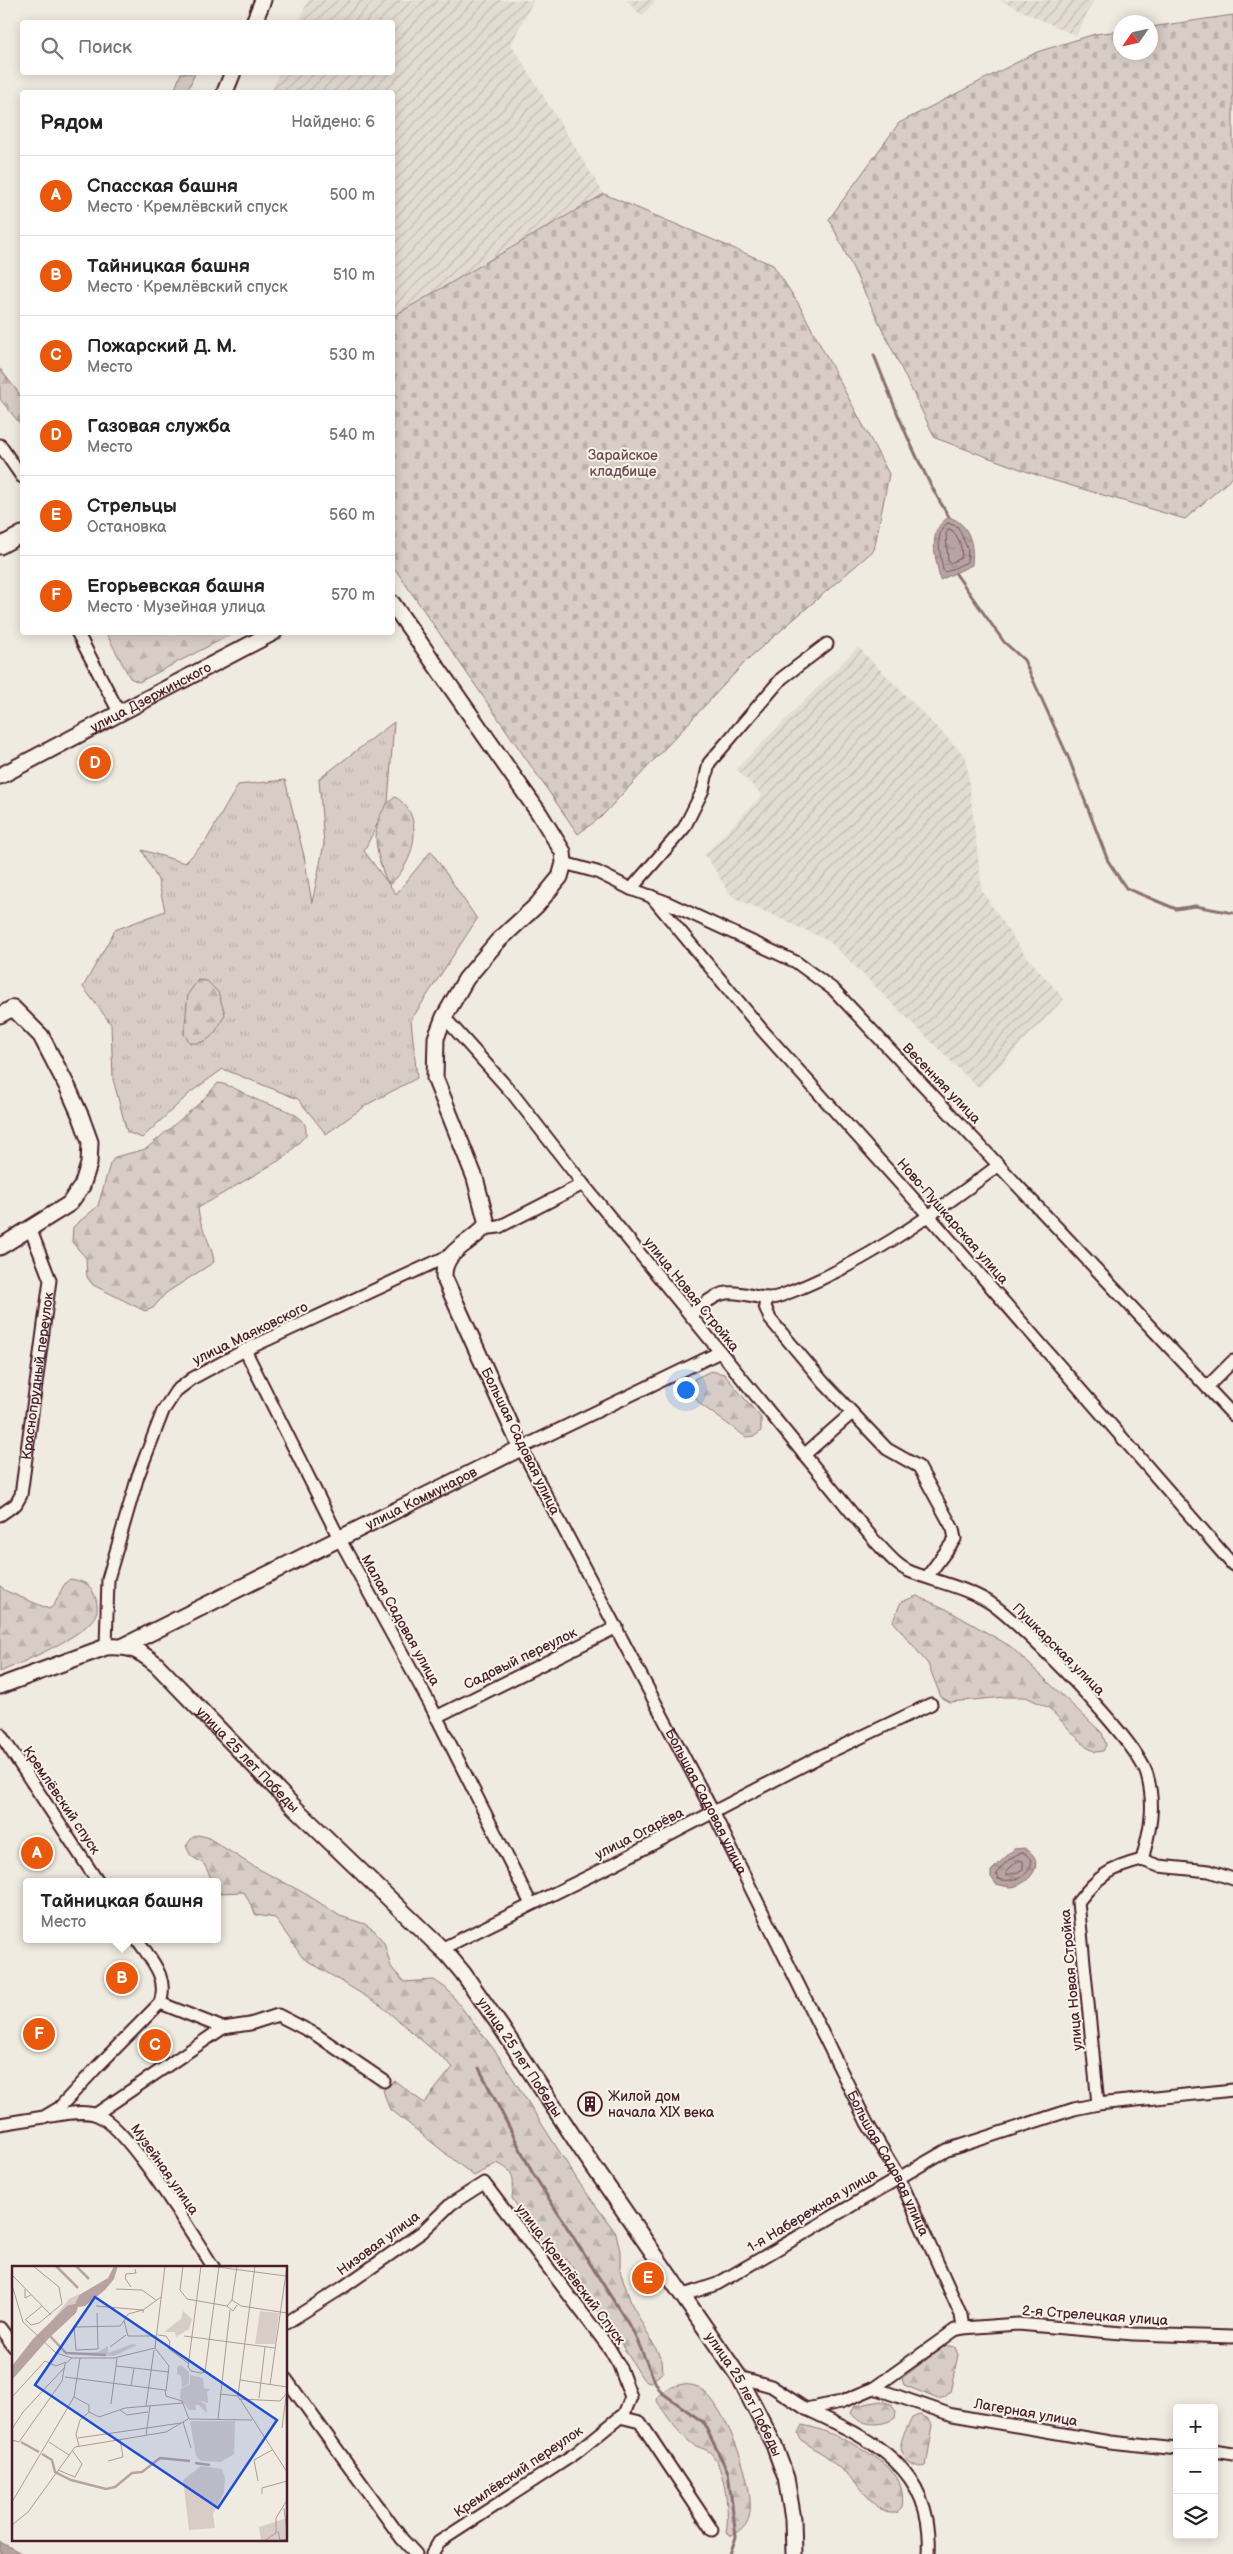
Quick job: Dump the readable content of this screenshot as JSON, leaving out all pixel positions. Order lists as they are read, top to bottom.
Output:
{
  "streets": {
    "street": [
      "улица Дзержинского",
      "Весенняя улица",
      "Ново-Пушкарская улица",
      "улица Новая Стройка",
      "улица Маяковского",
      "Краснопрудный переулок",
      "Большая Садовая улица",
      "улица Коммунаров",
      "Малая Садовая улица",
      "Пушкарская улица",
      "Садовый переулок",
      "улица 25 лет Победы",
      "Кремлёвский спуск",
      "улица Огарёва",
      "Музейная улица",
      "1-я Набережная улица",
      "Низовая улица",
      "улица Кремлёвский Спуск",
      "2-я Стрелецкая улица",
      "Лагерная улица",
      "Кремлёвский переулок"
    ]
  },
  "crossings": [
    ["Весенняя улица", "Ново-Пушкарская улица"],
    ["улица Новая Стройка", "улица Коммунаров"],
    ["улица Новая Стройка", "Пушкарская улица"],
    ["улица Новая Стройка", "1-я Набережная улица"],
    ["улица Маяковского", "Большая Садовая улица"],
    ["улица Маяковского", "Малая Садовая улица"],
    ["Большая Садовая улица", "улица Коммунаров"],
    ["Большая Садовая улица", "Садовый переулок"],
    ["Большая Садовая улица", "улица Огарёва"],
    ["Большая Садовая улица", "1-я Набережная улица"],
    ["Большая Садовая улица", "2-я Стрелецкая улица"],
    ["улица Коммунаров", "Малая Садовая улица"],
    ["улица Коммунаров", "улица 25 лет Победы"],
    ["Малая Садовая улица", "Садовый переулок"],
    ["Малая Садовая улица", "улица Огарёва"],
    ["улица 25 лет Победы", "улица Огарёва"],
    ["улица 25 лет Победы", "1-я Набережная улица"],
    ["Низовая улица", "улица Кремлёвский Спуск"],
    ["улица Кремлёвский Спуск", "Кремлёвский переулок"]
  ],
  "parks": ["Зарайское кладбище"],
  "places": {
    "building": ["Жилой дом начала XIX века"]
  },
  "north": "bottom left",
  "page": {
    "search": "Поиск",
    "heading": ["Рядом", "Найдено: 6"],
    "list": [
      {
        "mark": "A",
        "name": "Спасская башня",
        "note": "Место · Кремлёвский спуск",
        "value": "500 m"
      },
      {
        "mark": "B",
        "name": "Тайницкая башня",
        "note": "Место · Кремлёвский спуск",
        "value": "510 m"
      },
      {
        "mark": "C",
        "name": "Пожарский Д. М.",
        "note": "Место",
        "value": "530 m"
      },
      {
        "mark": "D",
        "name": "Газовая служба",
        "note": "Место",
        "value": "540 m"
      },
      {
        "mark": "E",
        "name": "Стрельцы",
        "note": "Остановка",
        "value": "560 m"
      },
      {
        "mark": "F",
        "name": "Егорьевская башня",
        "note": "Место · Музейная улица",
        "value": "570 m"
      }
    ],
    "pins": [
      "D",
      "A",
      "B",
      "F",
      "C",
      "E"
    ],
    "popup": ["Тайницкая башня", "Место"],
    "map_buttons": ["+", "−"]
  }
}
